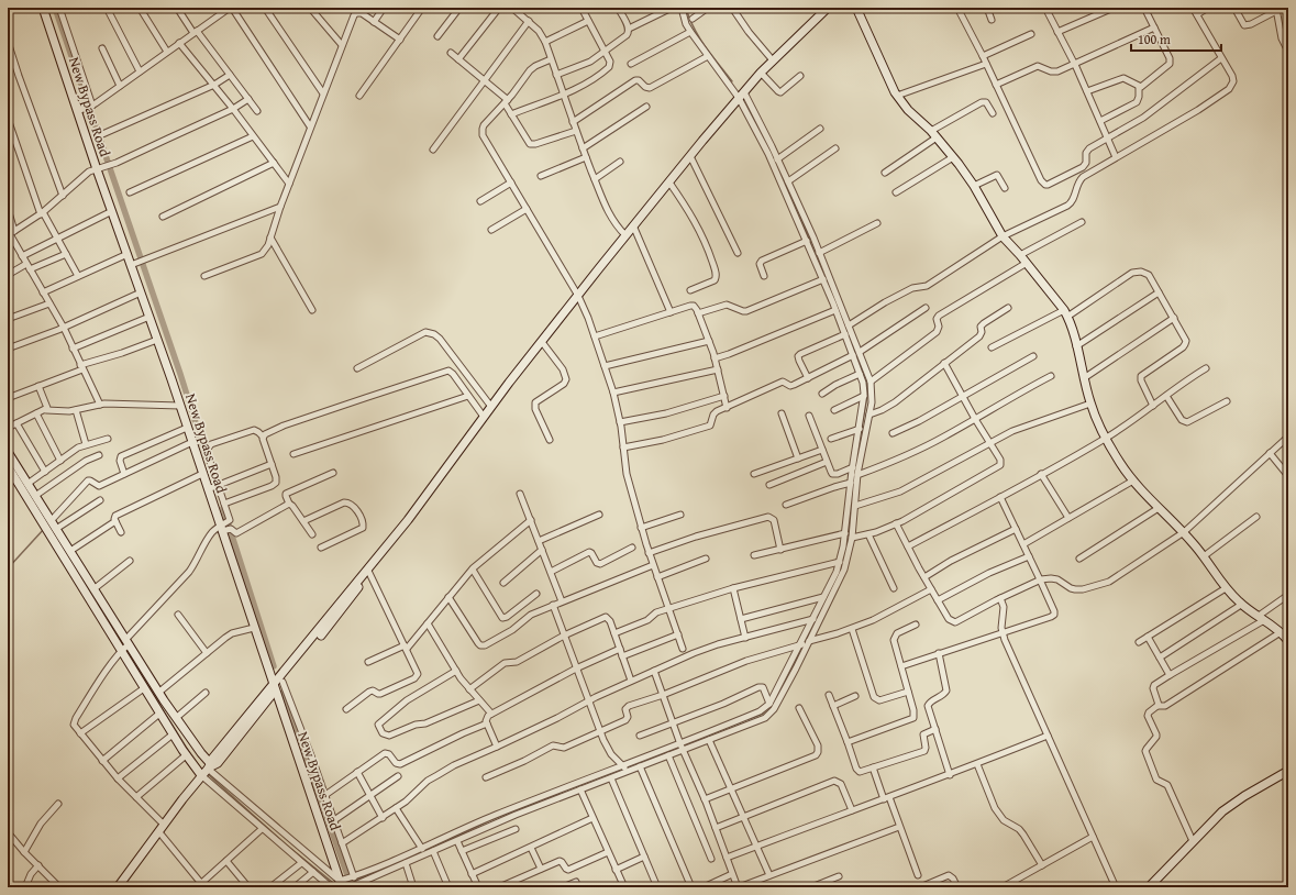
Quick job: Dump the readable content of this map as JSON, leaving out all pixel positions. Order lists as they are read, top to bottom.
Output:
{
  "streets": {
    "street": ["New Bypass Road"]
  },
  "scale_bar": "100 m"
}
